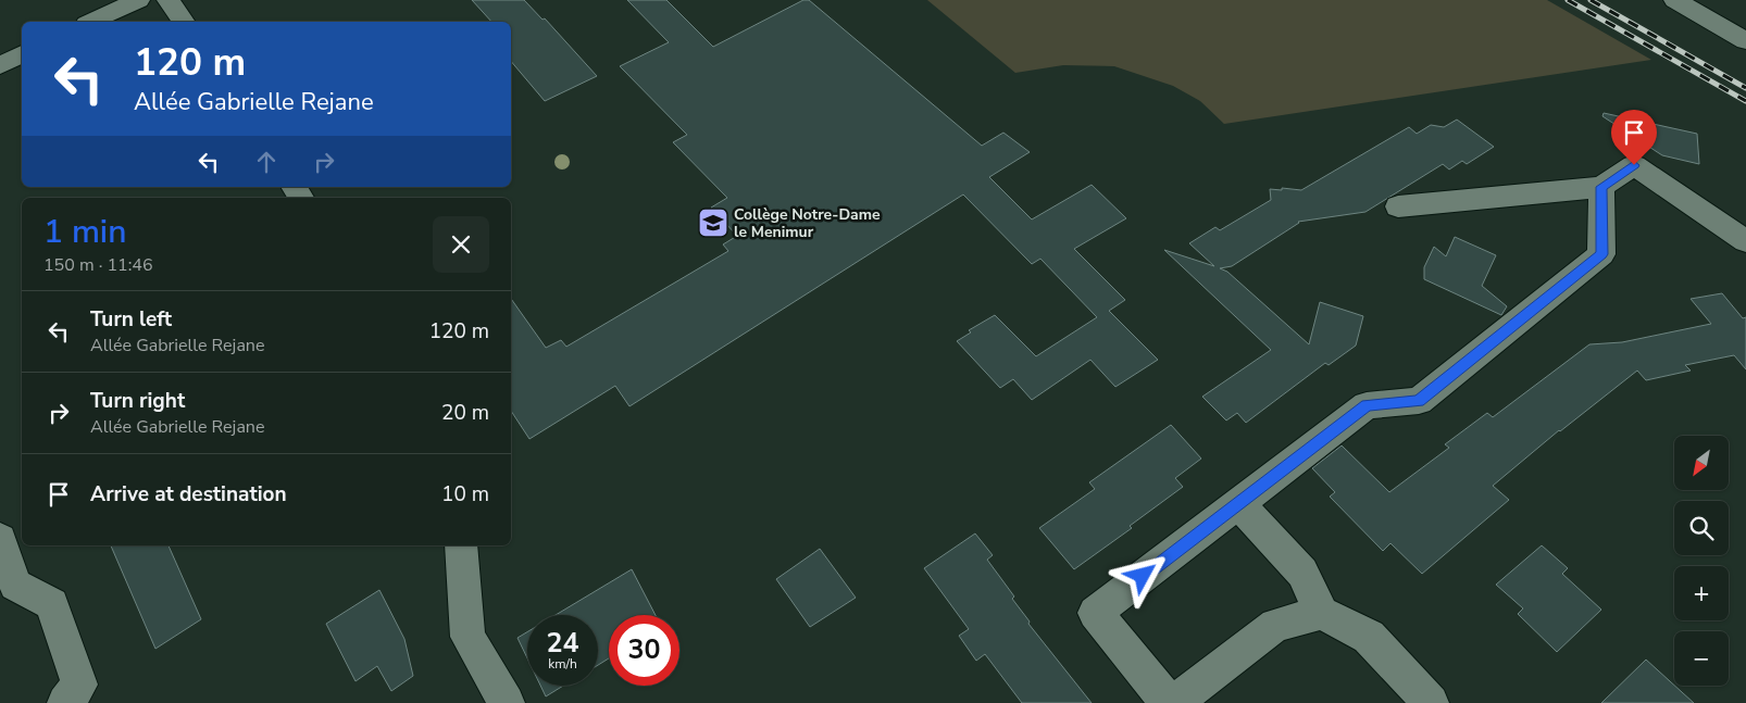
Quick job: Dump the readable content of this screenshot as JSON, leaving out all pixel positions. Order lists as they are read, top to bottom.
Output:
{
  "places": {
    "school or university": ["Collège Notre-Dame le Menimur"]
  },
  "north": "bottom left",
  "page": {
    "turn": ["120 m", "Allée Gabrielle Rejane"],
    "heading": ["1 min", "150 m · 11:46"],
    "list": [
      {
        "name": "Turn left",
        "note": "Allée Gabrielle Rejane",
        "value": "120 m"
      },
      {
        "name": "Turn right",
        "note": "Allée Gabrielle Rejane",
        "value": "20 m"
      },
      {
        "name": "Arrive at destination",
        "value": "10 m"
      }
    ],
    "map_buttons": ["+", "−"],
    "speed": "24 km/h",
    "limit": "30"
  }
}
